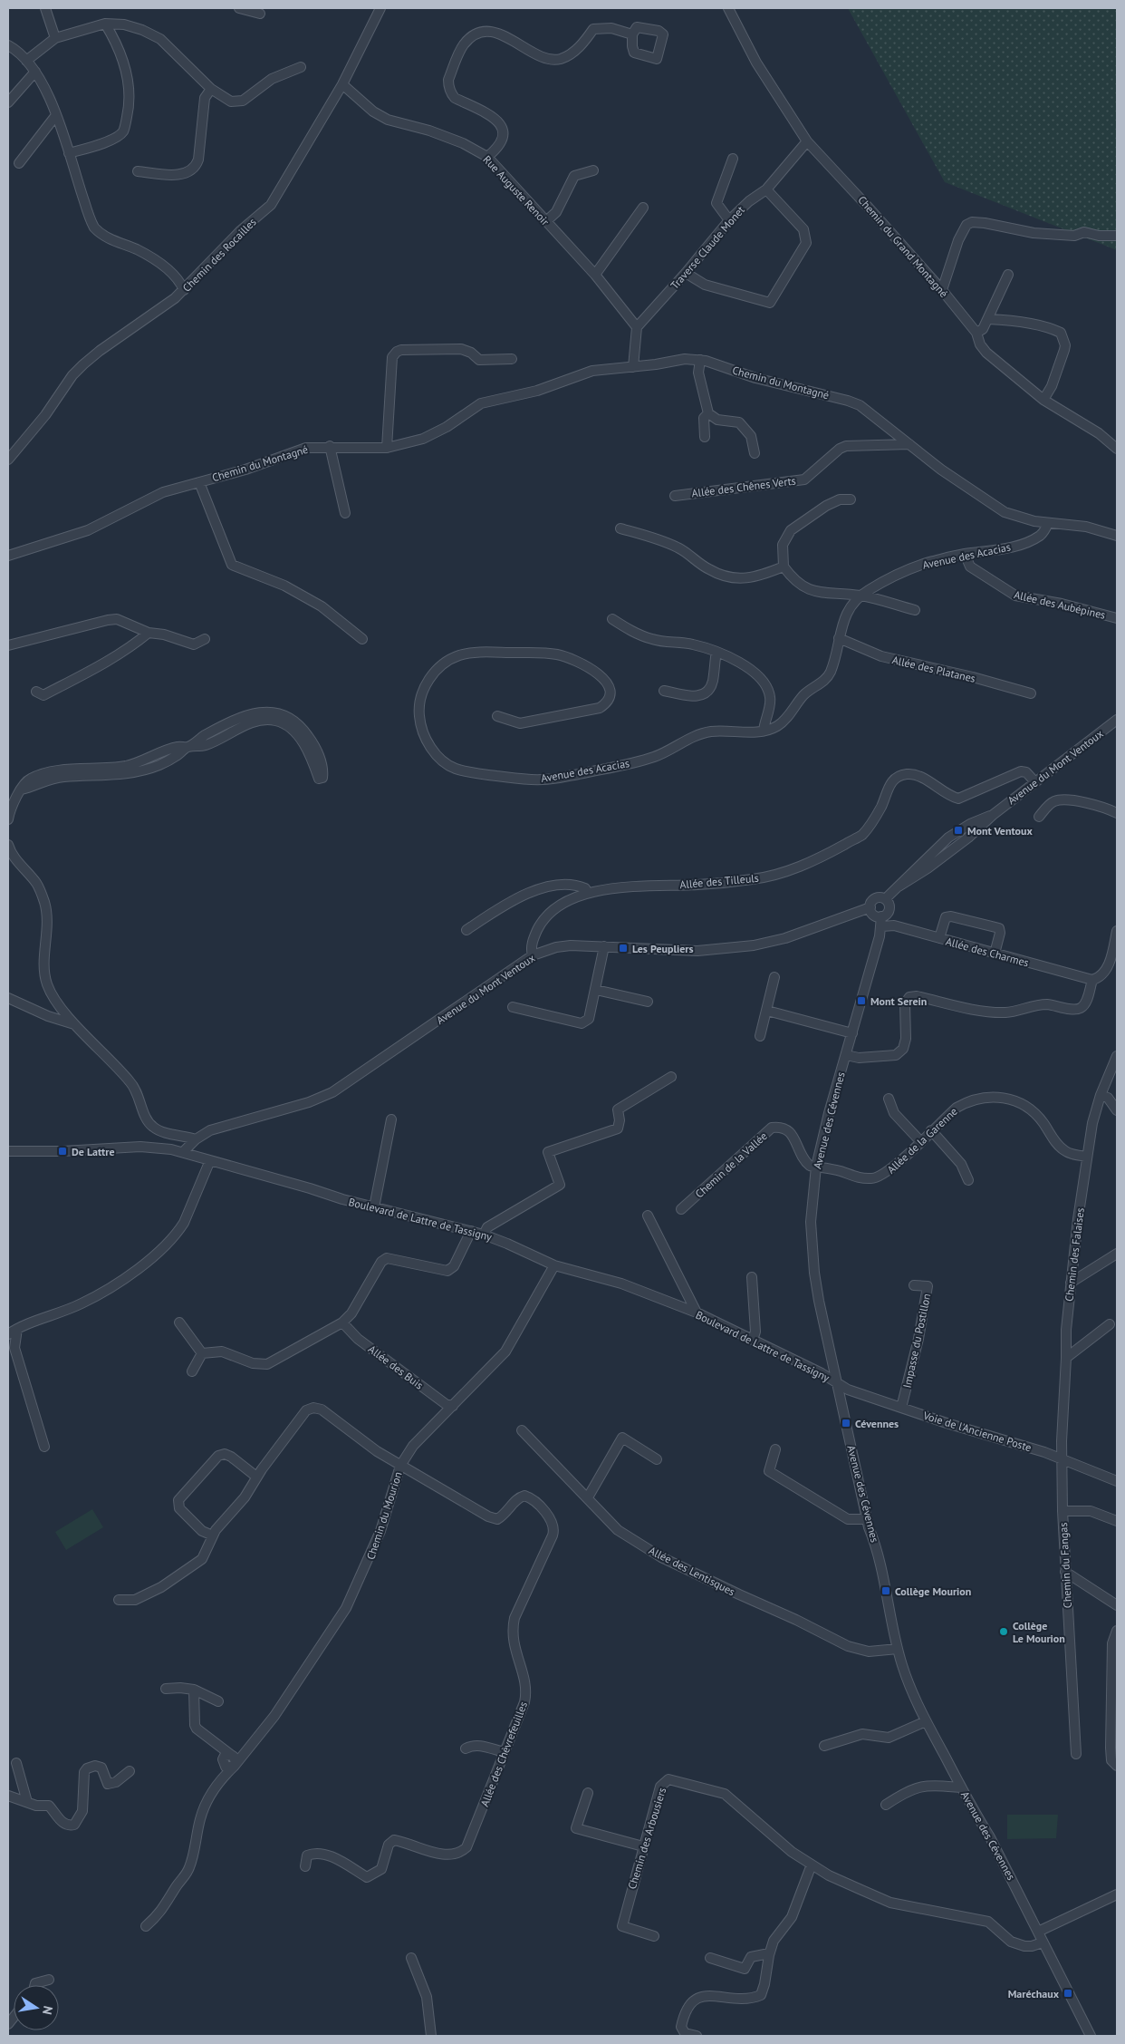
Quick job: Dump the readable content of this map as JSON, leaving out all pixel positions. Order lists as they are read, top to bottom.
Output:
{
  "streets": {
    "street": [
      "Rue Auguste Renoir",
      "Chemin du Grand Montagné",
      "Traverse Claude Monet",
      "Chemin des Rocailles",
      "Chemin du Montagné",
      "Allée des Chênes Verts",
      "Avenue des Acacias",
      "Allée des Aubépines",
      "Allée des Platanes",
      "Avenue du Mont Ventoux",
      "Allée des Tilleuls",
      "Allée des Charmes",
      "Avenue des Cévennes",
      "Allée de la Garenne",
      "Chemin de la Vallée",
      "Boulevard de Lattre de Tassigny",
      "Chemin des Falaises",
      "Impasse du Postillon",
      "Allée des Buis",
      "Voie de l'Ancienne Poste",
      "Chemin du Mourion",
      "Chemin du Fangas",
      "Allée des Lentisques",
      "Allée des Chèvrefeuilles",
      "Chemin des Arbousiers"
    ]
  },
  "crossings": [
    ["Rue Auguste Renoir", "Traverse Claude Monet"],
    ["Rue Auguste Renoir", "Chemin des Rocailles"],
    ["Chemin du Grand Montagné", "Traverse Claude Monet"],
    ["Chemin du Montagné", "Allée des Chênes Verts"],
    ["Chemin du Montagné", "Avenue des Acacias"],
    ["Avenue des Acacias", "Allée des Aubépines"],
    ["Avenue des Acacias", "Allée des Platanes"],
    ["Avenue du Mont Ventoux", "Allée des Tilleuls"],
    ["Avenue du Mont Ventoux", "Allée des Charmes"],
    ["Avenue du Mont Ventoux", "Avenue des Cévennes"],
    ["Avenue du Mont Ventoux", "Boulevard de Lattre de Tassigny"],
    ["Allée des Charmes", "Avenue des Cévennes"],
    ["Avenue des Cévennes", "Allée de la Garenne"],
    ["Avenue des Cévennes", "Chemin de la Vallée"],
    ["Avenue des Cévennes", "Boulevard de Lattre de Tassigny"],
    ["Avenue des Cévennes", "Voie de l'Ancienne Poste"],
    ["Avenue des Cévennes", "Allée des Lentisques"],
    ["Avenue des Cévennes", "Chemin des Arbousiers"],
    ["Allée de la Garenne", "Chemin de la Vallée"],
    ["Allée de la Garenne", "Chemin des Falaises"],
    ["Boulevard de Lattre de Tassigny", "Voie de l'Ancienne Poste"],
    ["Boulevard de Lattre de Tassigny", "Chemin du Mourion"],
    ["Chemin des Falaises", "Voie de l'Ancienne Poste"],
    ["Chemin des Falaises", "Chemin du Fangas"],
    ["Impasse du Postillon", "Voie de l'Ancienne Poste"],
    ["Allée des Buis", "Chemin du Mourion"],
    ["Voie de l'Ancienne Poste", "Chemin du Fangas"],
    ["Chemin du Mourion", "Allée des Chèvrefeuilles"]
  ],
  "places": {
    "transit": [
      "Mont Ventoux",
      "Les Peupliers",
      "Mont Serein",
      "De Lattre",
      "Cévennes",
      "Collège Mourion",
      "Maréchaux"
    ],
    "other": ["Collège Le Mourion"]
  },
  "north": "right"
}
